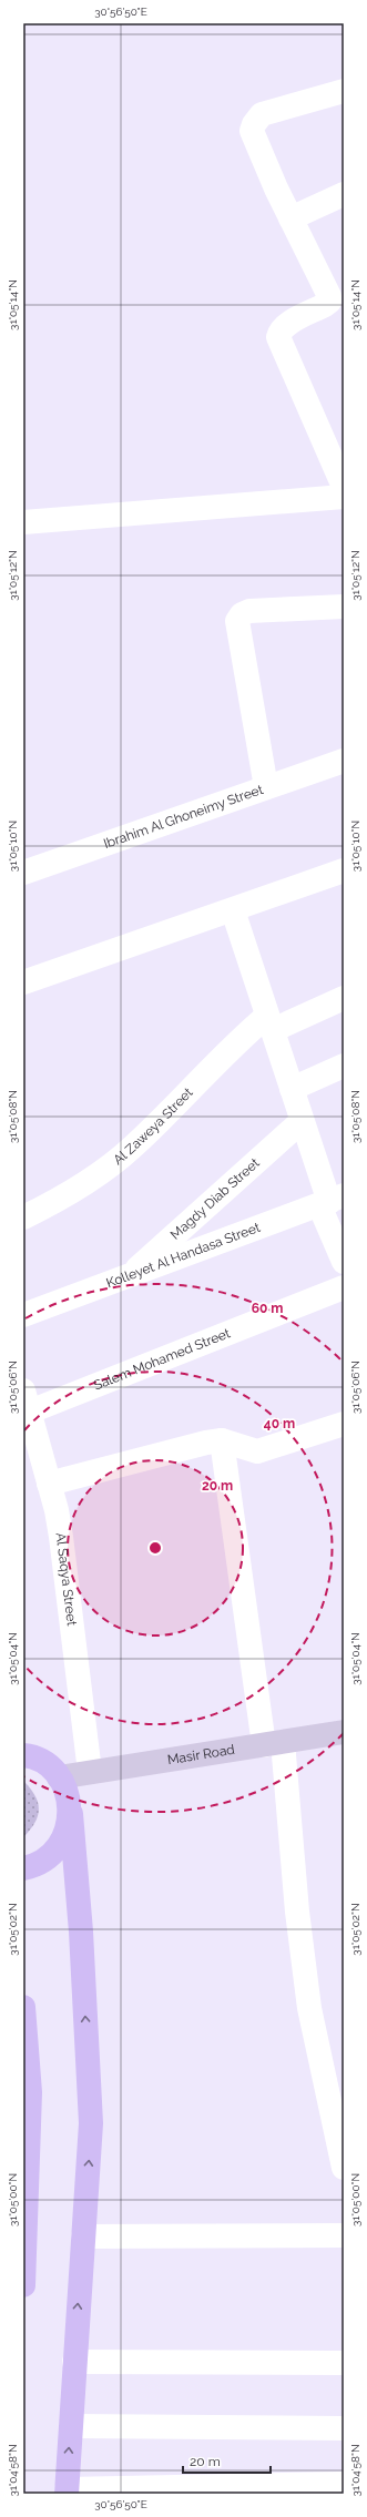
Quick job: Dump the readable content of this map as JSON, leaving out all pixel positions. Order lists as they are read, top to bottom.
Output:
{
  "streets": {
    "street": [
      "Ibrahim Al Ghoneimy Street",
      "Al Zaweya Street",
      "Magdy Diab Street",
      "Kolleyet Al Handasa Street",
      "Salem Mohamed Street",
      "Al Saqya Street",
      "Masir Road"
    ]
  },
  "crossings": [
    ["Magdy Diab Street", "Kolleyet Al Handasa Street"],
    ["Salem Mohamed Street", "Al Saqya Street"],
    ["Al Saqya Street", "Masir Road"]
  ],
  "scale_bar": "20 m",
  "coordinates": [
    "30°56'50\"E",
    "31°05'14\"N",
    "31°05'12\"N",
    "31°05'10\"N",
    "31°05'08\"N",
    "31°05'06\"N",
    "31°05'04\"N",
    "31°05'02\"N",
    "31°05'00\"N",
    "31°04'58\"N"
  ],
  "rings": ["60 m", "40 m", "20 m"]
}
